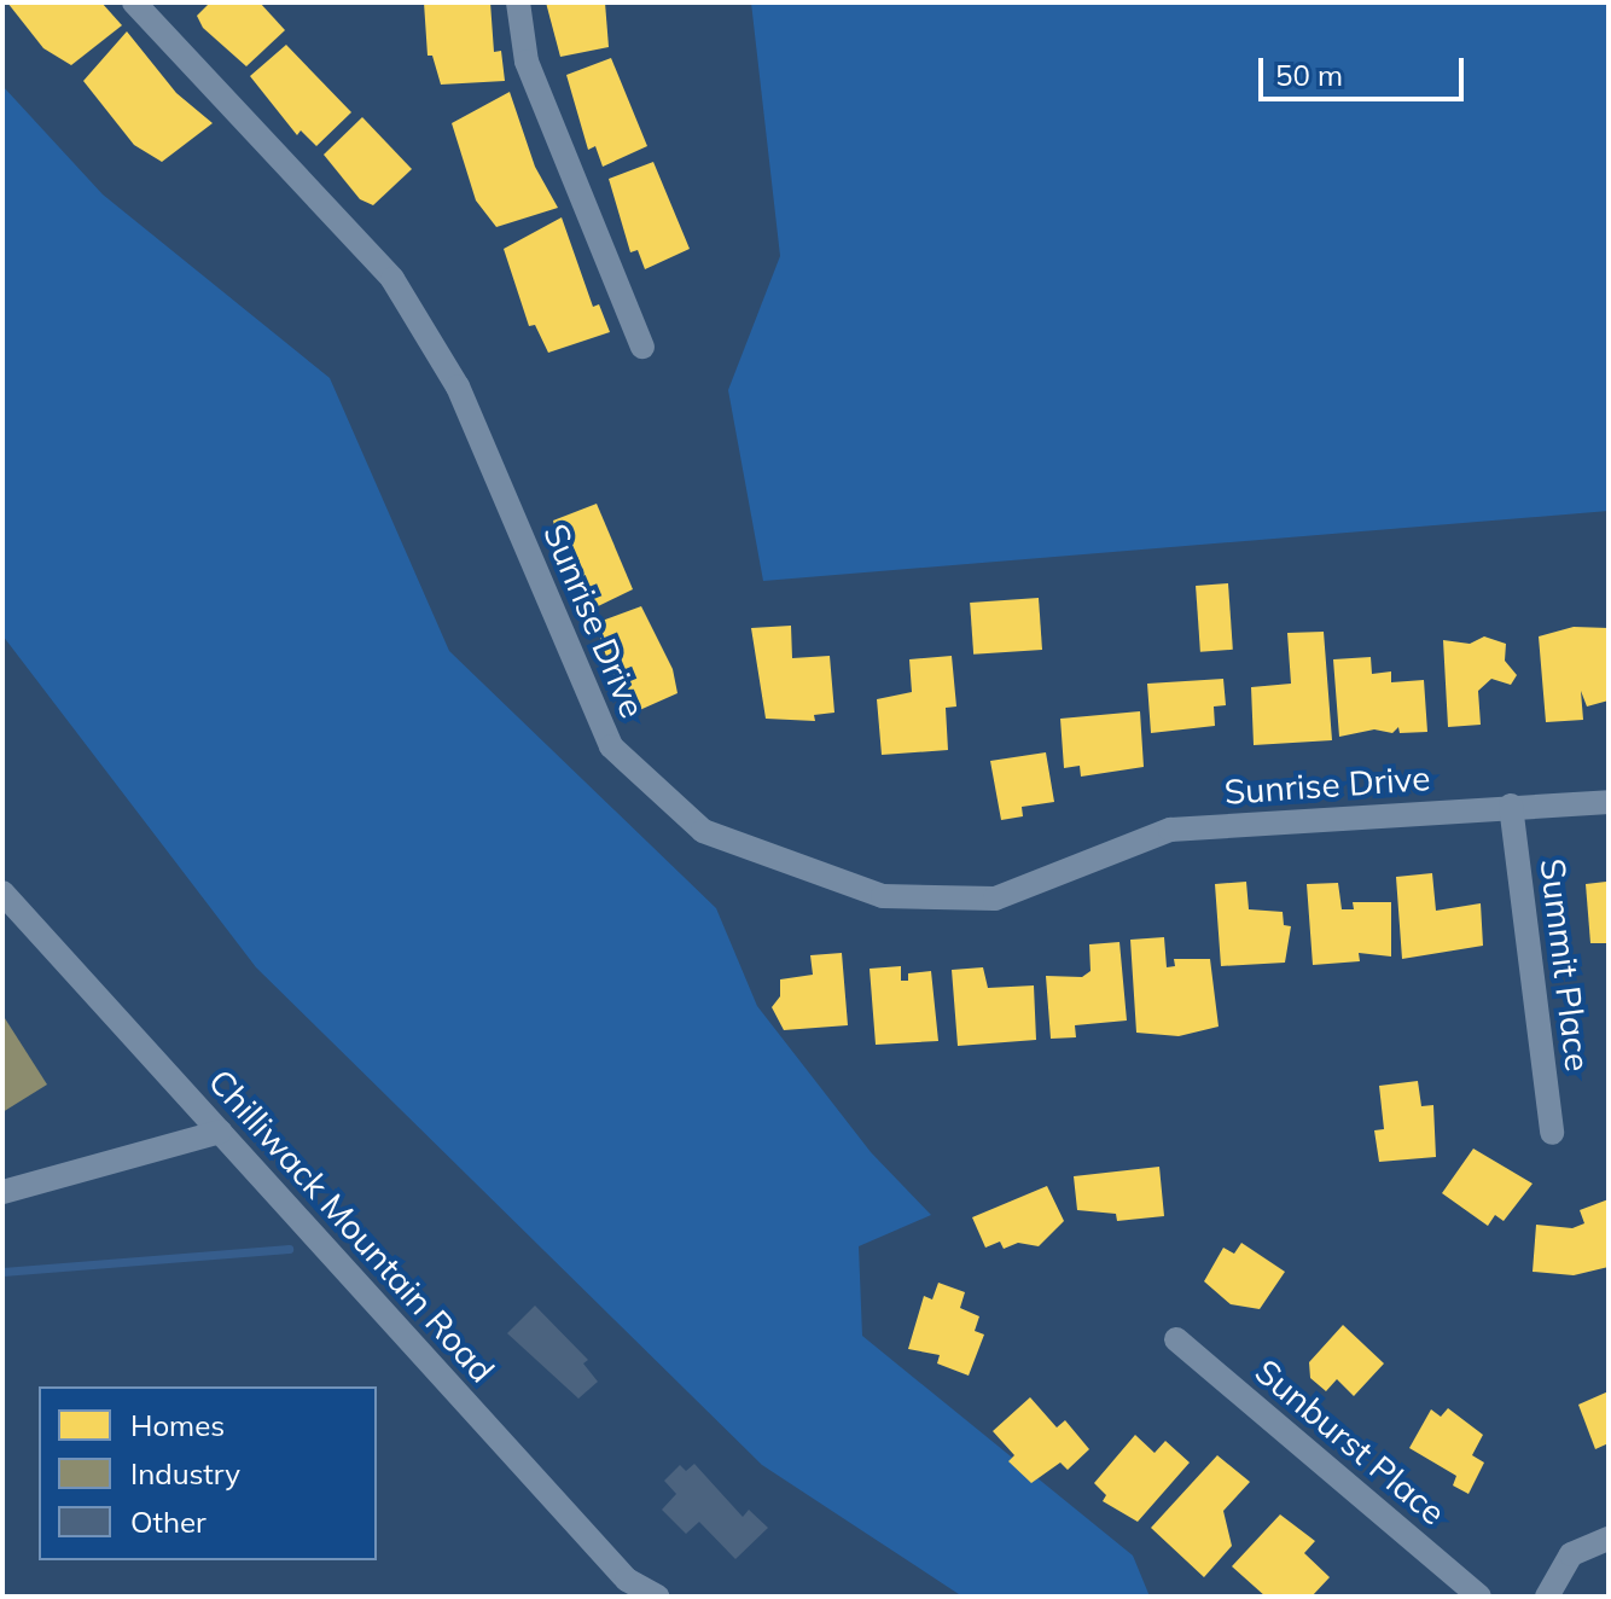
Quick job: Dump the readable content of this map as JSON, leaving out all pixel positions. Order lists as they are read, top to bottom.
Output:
{
  "streets": {
    "street": [
      "Sunrise Drive",
      "Summit Place",
      "Chilliwack Mountain Road",
      "Sunburst Place"
    ]
  },
  "crossings": [
    ["Sunrise Drive", "Summit Place"]
  ],
  "legend": ["Homes", "Industry", "Other"],
  "scale_bar": "50 m"
}
